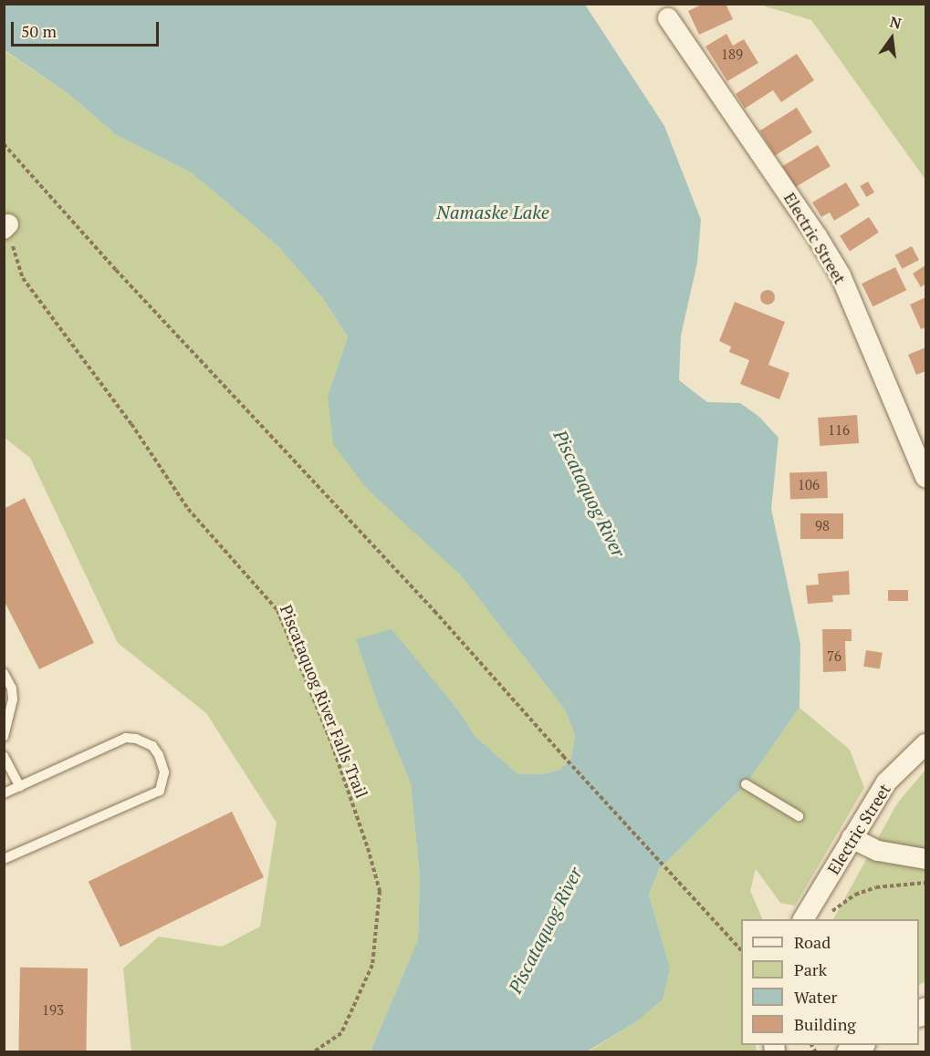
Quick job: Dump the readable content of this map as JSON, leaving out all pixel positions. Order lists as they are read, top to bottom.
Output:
{
  "streets": {
    "street": ["Electric Street"],
    "path": ["Piscataquog River Falls Trail"]
  },
  "water": ["Namaske Lake", "Piscataquog River"],
  "house_numbers": [
    "189",
    "116",
    "106",
    "98",
    "76",
    "193"
  ],
  "legend": [
    "Road",
    "Park",
    "Water",
    "Building"
  ],
  "scale_bar": "50 m",
  "north": "top"
}
